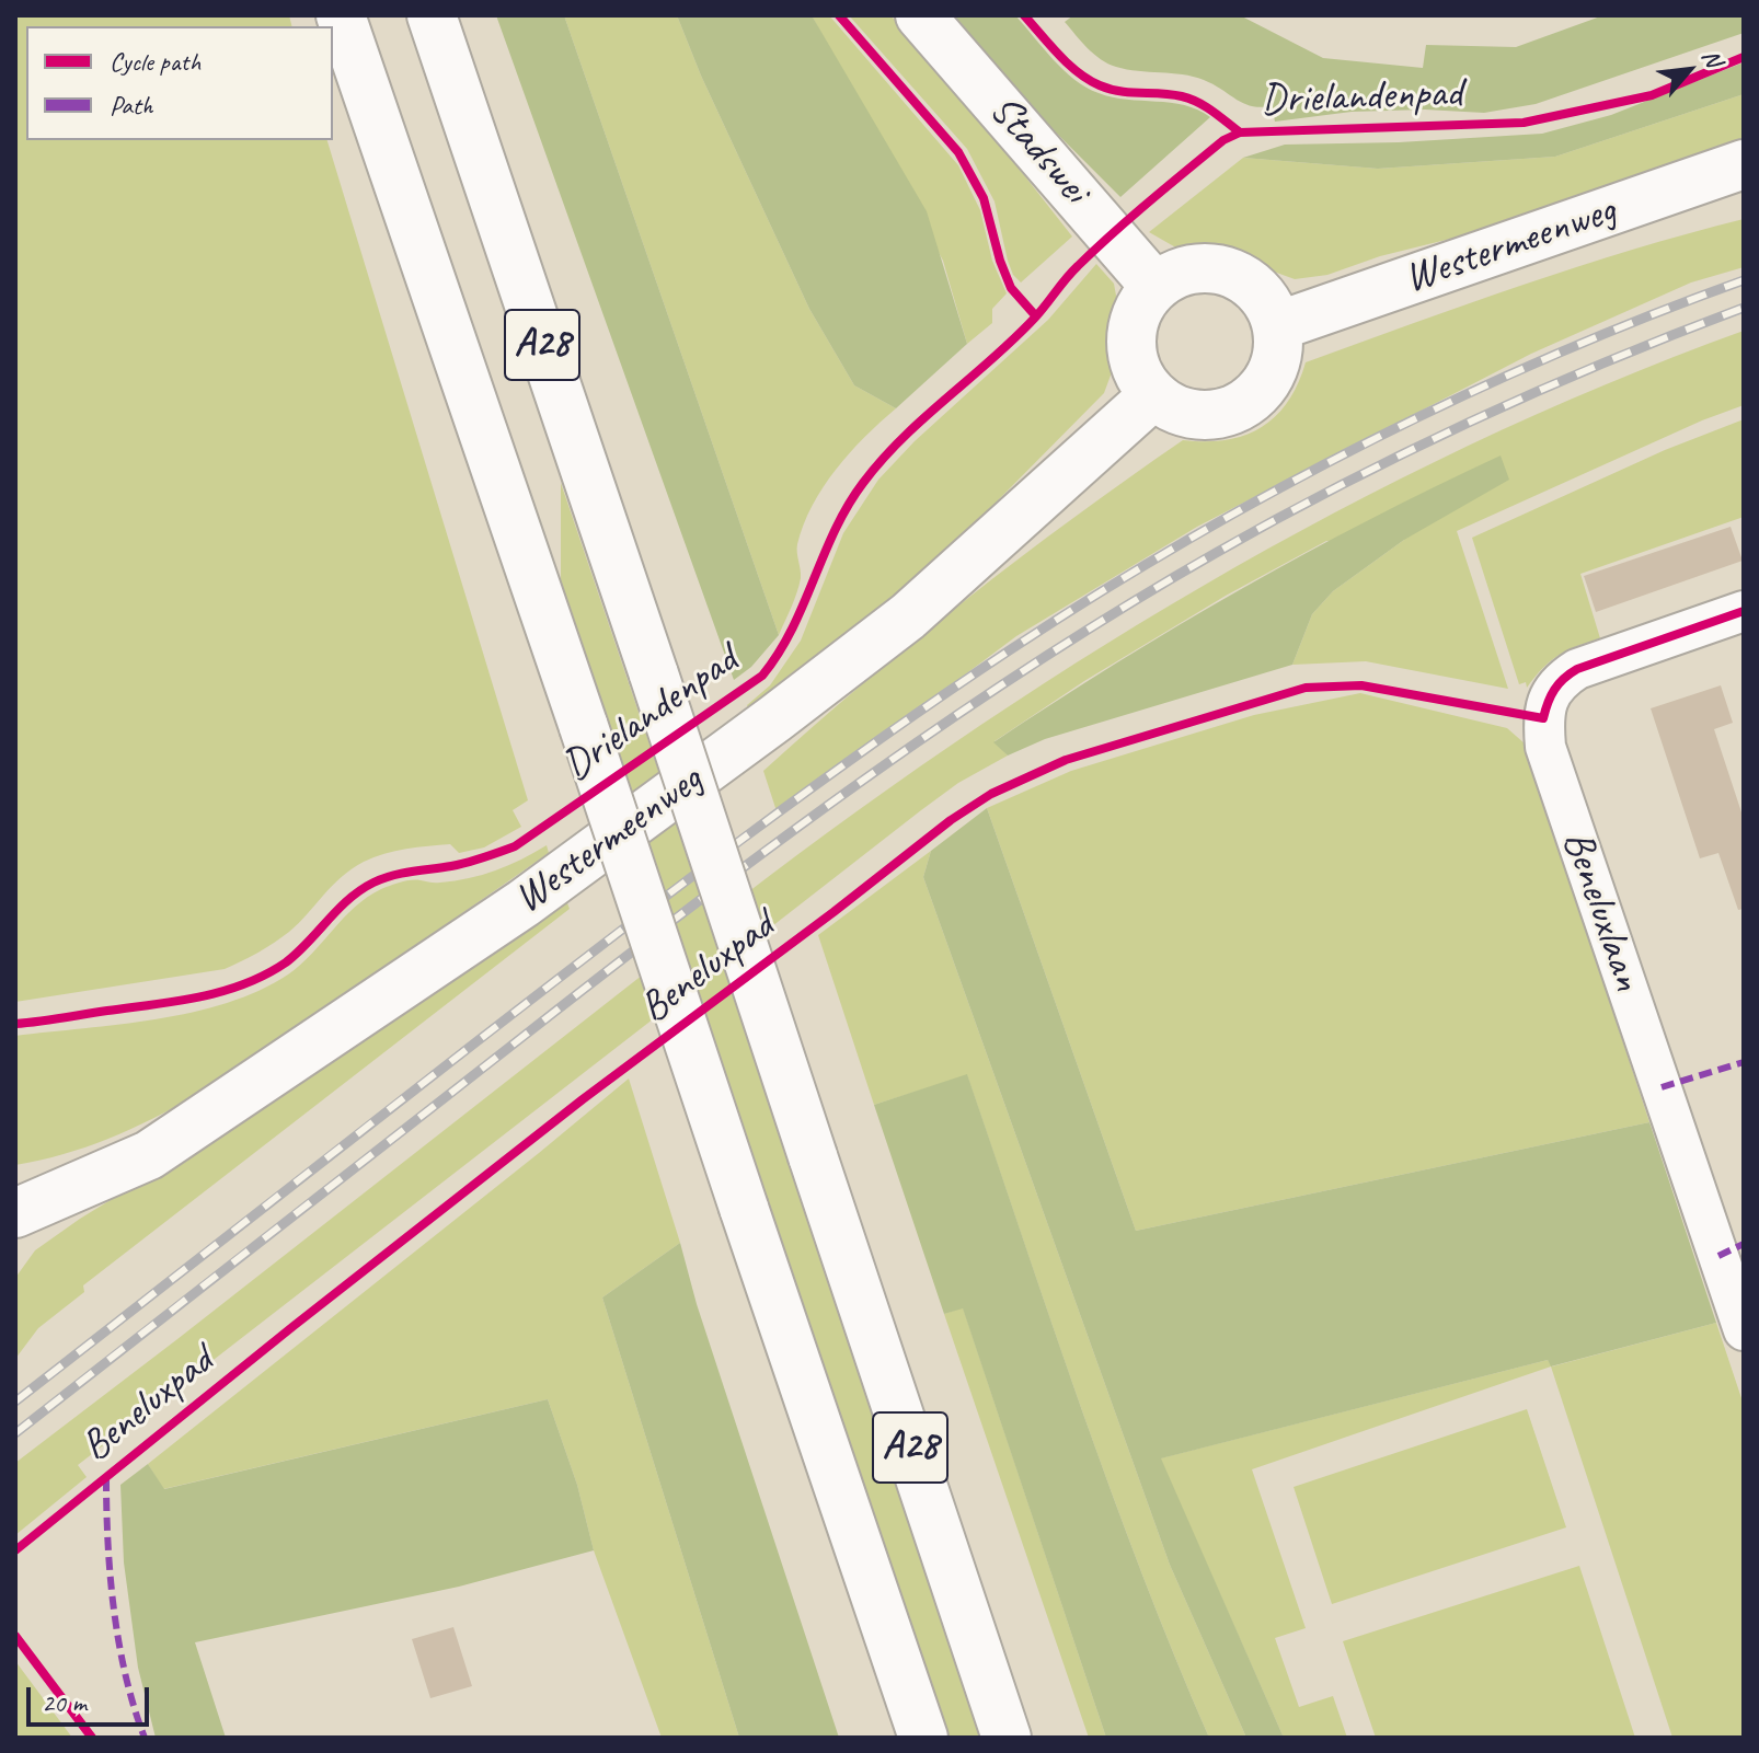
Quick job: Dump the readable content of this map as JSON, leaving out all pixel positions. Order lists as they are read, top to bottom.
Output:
{
  "streets": {
    "main road": ["Stadswei", "Westermeenweg", "A28"],
    "street": ["Beneluxlaan"],
    "cycle path": ["Drielandenpad", "Beneluxpad"]
  },
  "crossings": [
    ["Stadswei", "Westermeenweg"]
  ],
  "legend": ["Cycle path", "Path"],
  "scale_bar": "20 m",
  "north": "top right"
}
